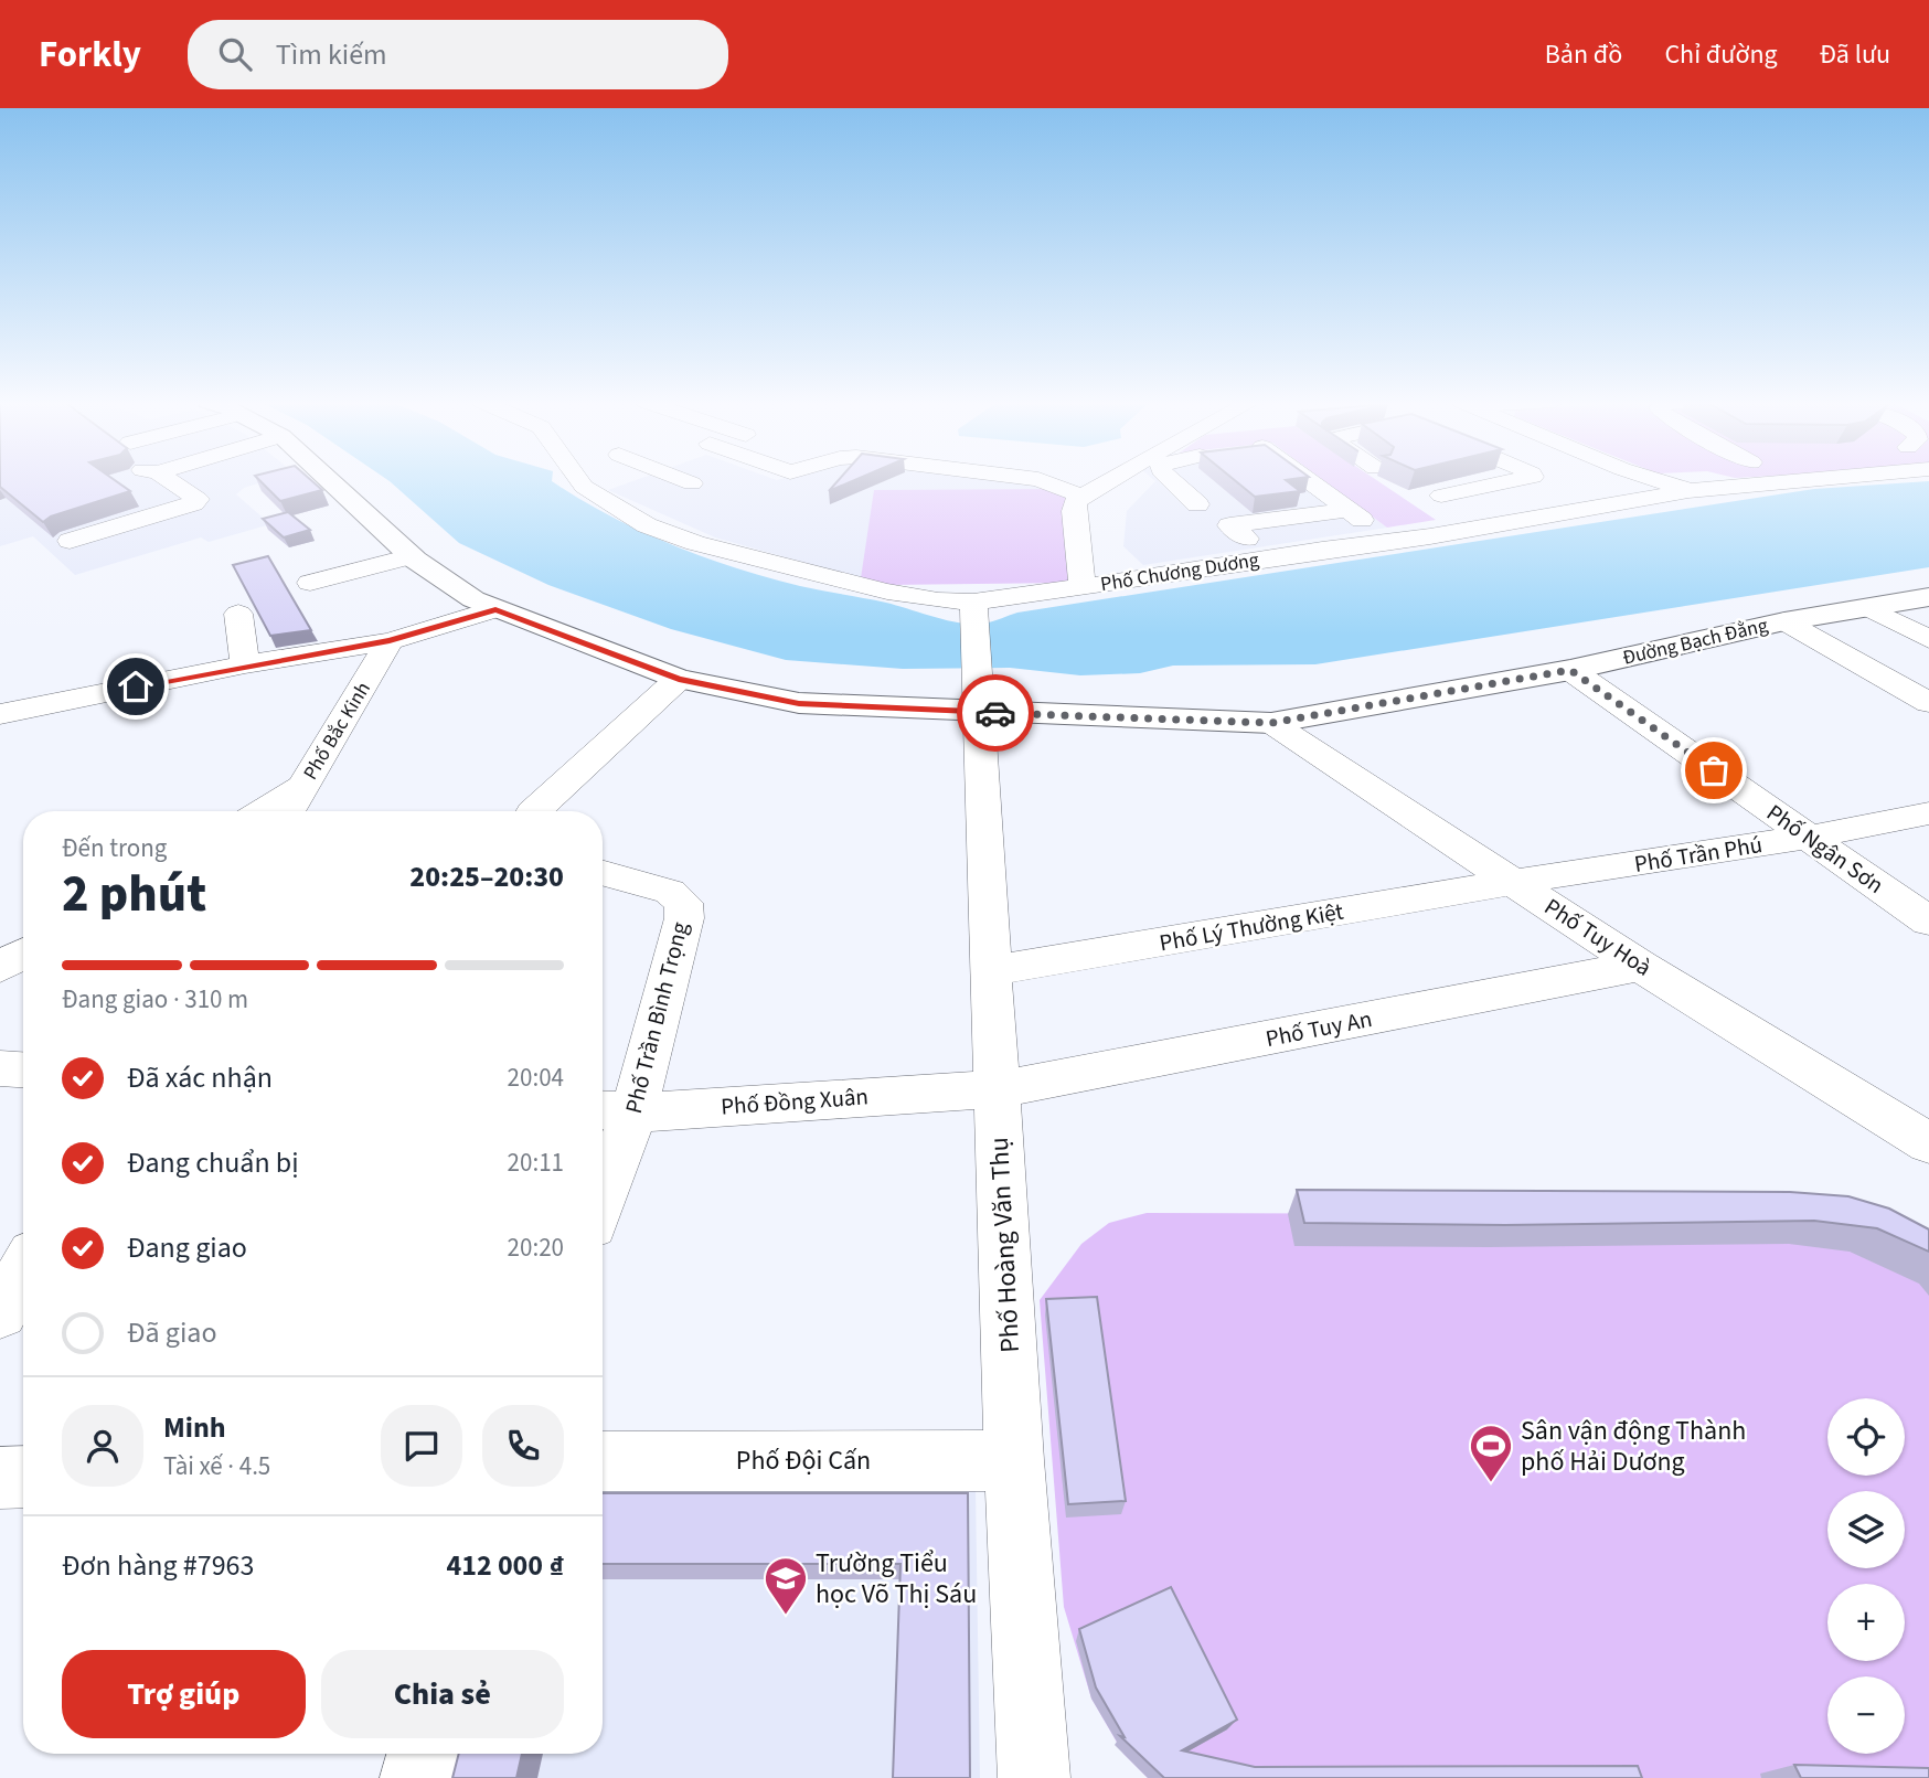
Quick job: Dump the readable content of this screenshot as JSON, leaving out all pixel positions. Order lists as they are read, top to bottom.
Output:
{
  "streets": {
    "main road": ["Đường Bạch Đằng"],
    "street": [
      "Phố Chương Dương",
      "Phố Bắc Kinh",
      "Phố Ngân Sơn",
      "Phố Trần Phú",
      "Phố Lý Thường Kiệt",
      "Phố Tuy Hoà",
      "Phố Trần Bình Trọng",
      "Phố Tuy An",
      "Phố Đồng Xuân",
      "Phố Hoàng Văn Thụ",
      "Phố Đội Cấn"
    ]
  },
  "crossings": [
    ["Phố Chương Dương", "Phố Hoàng Văn Thụ"],
    ["Đường Bạch Đằng", "Phố Ngân Sơn"],
    ["Đường Bạch Đằng", "Phố Tuy Hoà"],
    ["Đường Bạch Đằng", "Phố Hoàng Văn Thụ"],
    ["Phố Ngân Sơn", "Phố Trần Phú"],
    ["Phố Trần Phú", "Phố Lý Thường Kiệt"],
    ["Phố Trần Phú", "Phố Tuy Hoà"],
    ["Phố Lý Thường Kiệt", "Phố Tuy Hoà"],
    ["Phố Lý Thường Kiệt", "Phố Hoàng Văn Thụ"],
    ["Phố Tuy Hoà", "Phố Tuy An"],
    ["Phố Trần Bình Trọng", "Phố Đồng Xuân"],
    ["Phố Tuy An", "Phố Đồng Xuân"],
    ["Phố Tuy An", "Phố Hoàng Văn Thụ"],
    ["Phố Đồng Xuân", "Phố Hoàng Văn Thụ"],
    ["Phố Hoàng Văn Thụ", "Phố Đội Cấn"]
  ],
  "places": {
    "sports": ["Sân vận động Thành phố Hải Dương"],
    "school or university": ["Trường Tiểu học Võ Thị Sáu"]
  },
  "page": {
    "header": "Forkly",
    "search": "Tìm kiếm",
    "nav": ["Bản đồ", "Chỉ đường", "Đã lưu"],
    "heading": ["2 phút", "Đến trong", "20:25–20:30"],
    "panel": [
      "Minh",
      "Tài xế · 4.5",
      "Đơn hàng #7963",
      "412 000 ₫"
    ],
    "bar": "Đang giao · 310 m",
    "list": [
      ["Đã xác nhận", "20:04"],
      ["Đang chuẩn bị", "20:11"],
      ["Đang giao", "20:20"],
      "Đã giao"
    ],
    "map_buttons": ["+", "−"],
    "buttons": ["Trợ giúp", "Chia sẻ"]
  }
}
